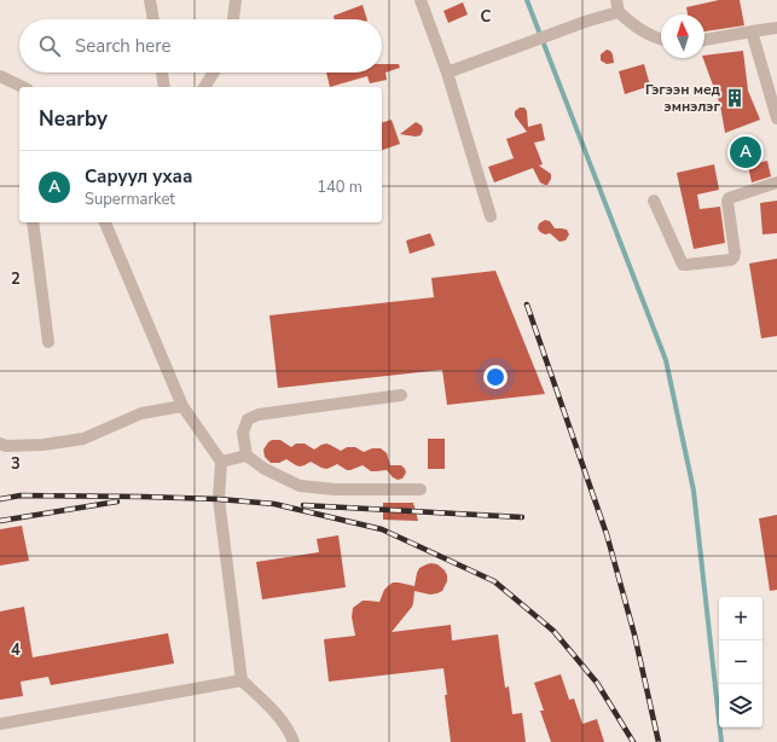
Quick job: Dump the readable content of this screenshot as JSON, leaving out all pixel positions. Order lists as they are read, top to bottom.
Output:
{
  "places": {
    "building": ["Гэгээн мед эмнэлэг"]
  },
  "north": "top",
  "page": {
    "search": "Search here",
    "heading": "Nearby",
    "pins": "A",
    "list": [
      {
        "mark": "A",
        "name": "Саруул ухаа",
        "note": "Supermarket",
        "value": "140 m"
      }
    ],
    "map_buttons": ["+", "−"]
  },
  "grid": {
    "columns": ["C"],
    "rows": ["2", "3", "4"]
  }
}
